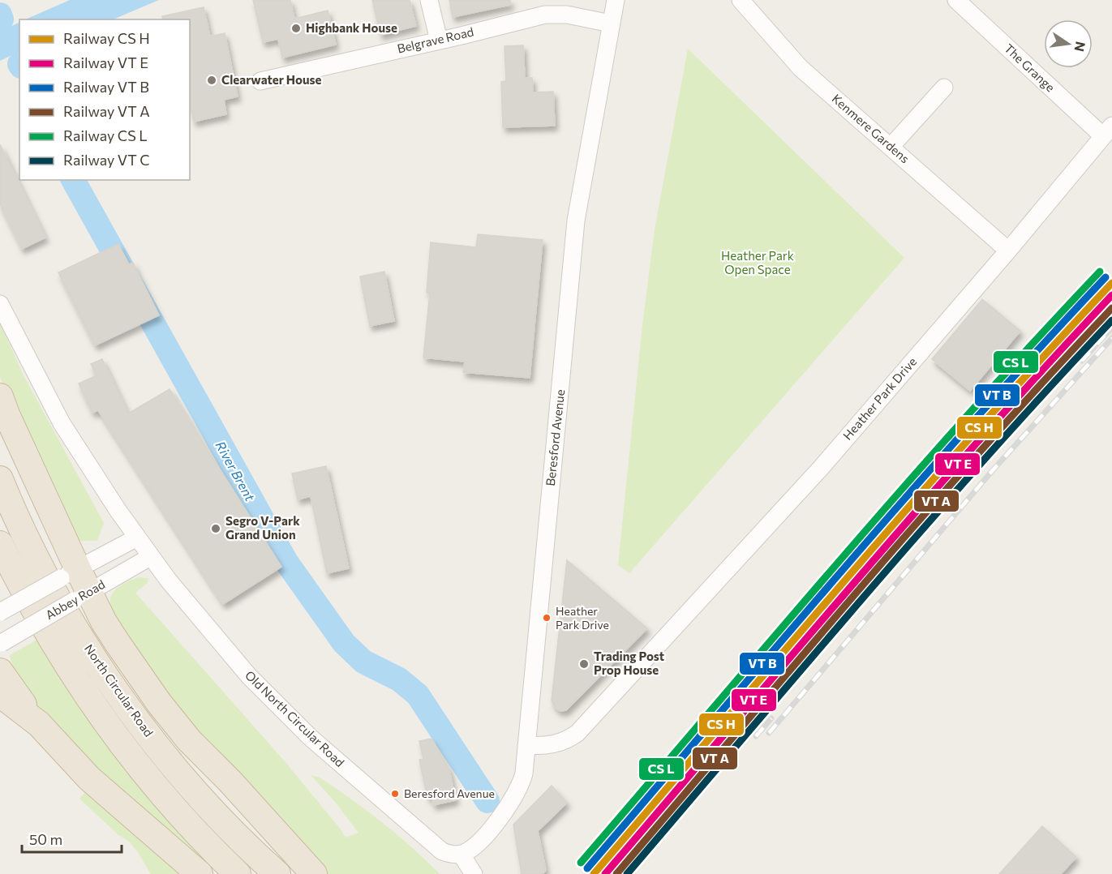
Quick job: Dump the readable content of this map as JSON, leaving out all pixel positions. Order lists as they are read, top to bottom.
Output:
{
  "streets": {
    "highway": ["North Circular Road"],
    "street": [
      "Belgrave Road",
      "The Grange",
      "Kenmere Gardens",
      "Heather Park Drive",
      "Beresford Avenue",
      "Abbey Road",
      "Old North Circular Road"
    ]
  },
  "crossings": [
    ["Belgrave Road", "Beresford Avenue"],
    ["The Grange", "Heather Park Drive"],
    ["Kenmere Gardens", "Heather Park Drive"],
    ["Heather Park Drive", "Beresford Avenue"],
    ["Beresford Avenue", "Old North Circular Road"],
    ["Abbey Road", "Old North Circular Road"]
  ],
  "water": ["River Brent"],
  "parks": ["Heather Park Open Space"],
  "places": [
    "Highbank House",
    "Clearwater House",
    "Segro V-Park Grand Union",
    "Heather Park Drive",
    "Trading Post Prop House",
    "Beresford Avenue"
  ],
  "legend": [
    "Railway CS H",
    "Railway VT E",
    "Railway VT B",
    "Railway VT A",
    "Railway CS L",
    "Railway VT C"
  ],
  "scale_bar": "50 m",
  "north": "right"
}
